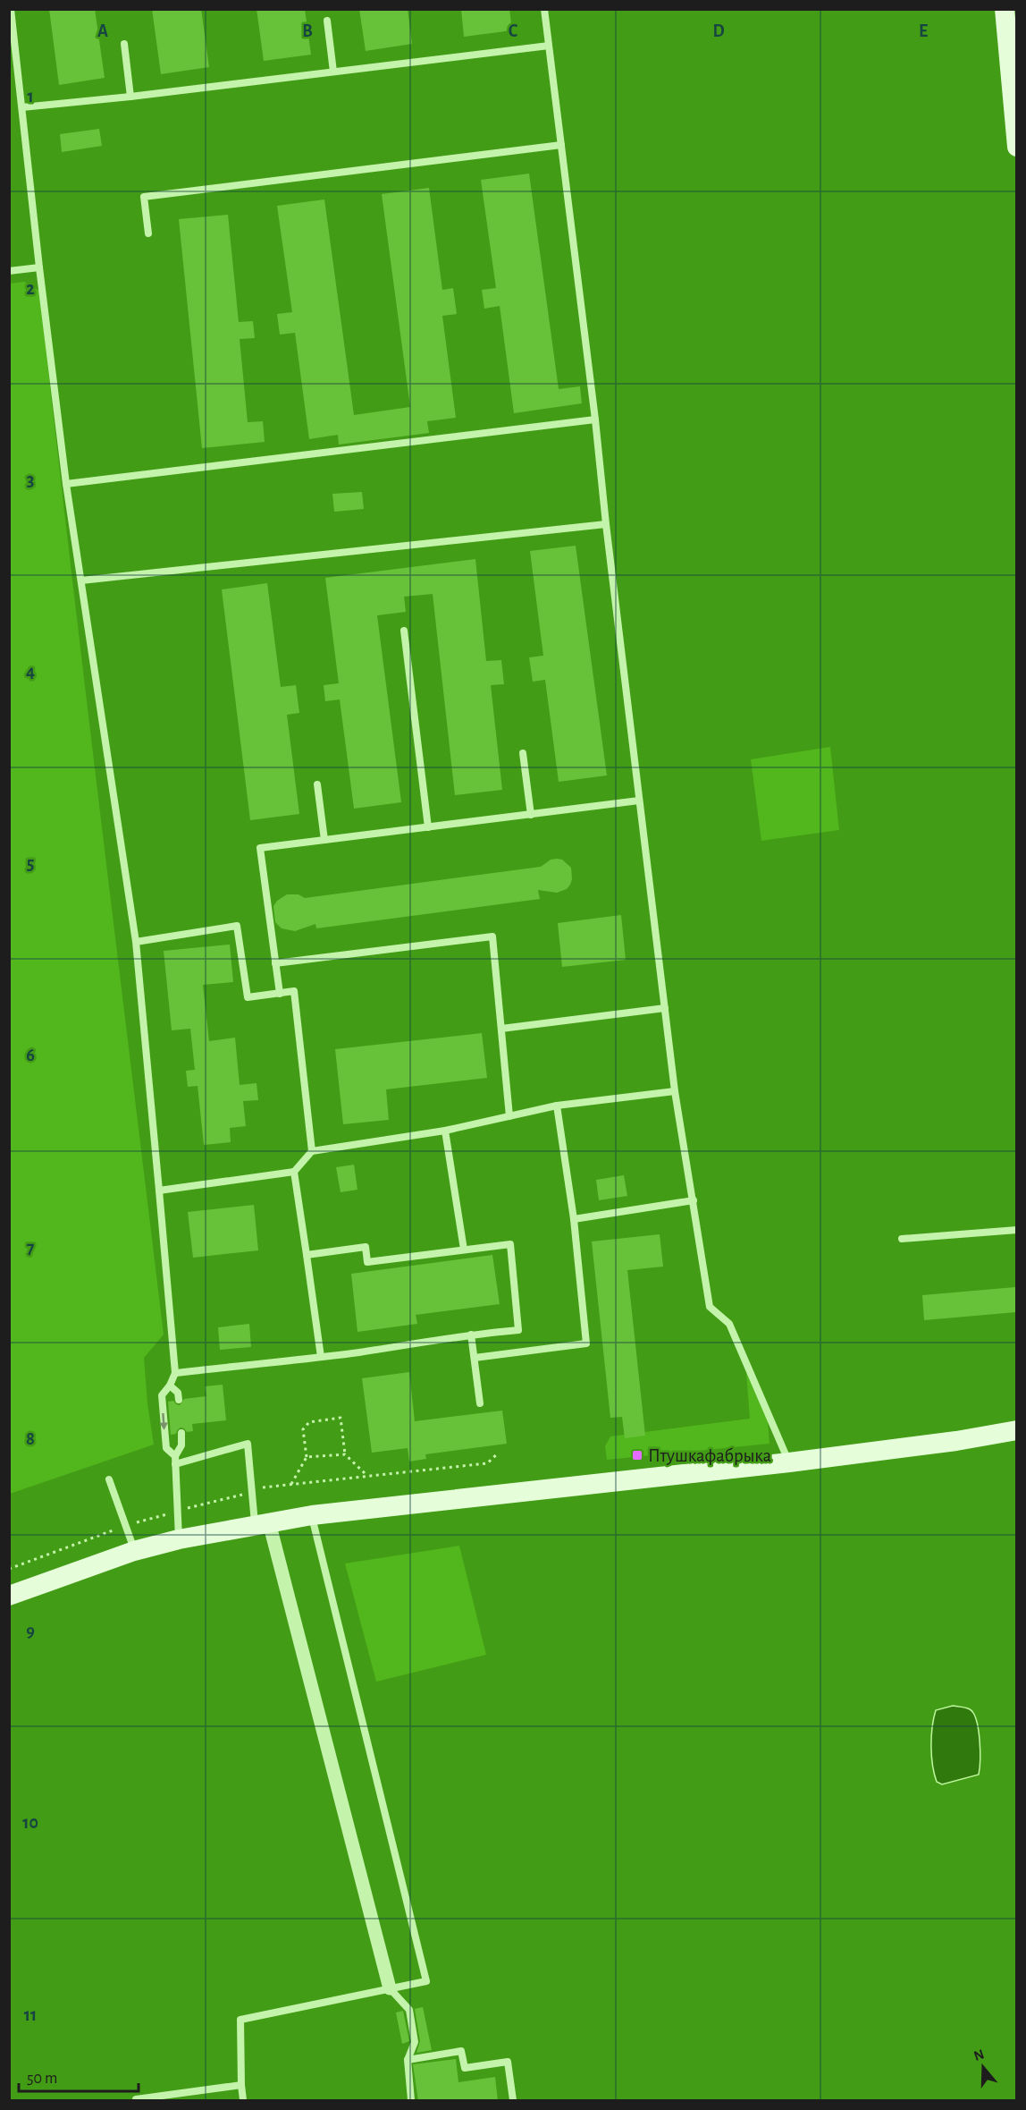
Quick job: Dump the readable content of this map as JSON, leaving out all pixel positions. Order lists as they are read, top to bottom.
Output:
{
  "places": {
    "transit": ["Птушкафабрыка"]
  },
  "scale_bar": "50 m",
  "north": "top",
  "grid": {
    "columns": [
      "A",
      "B",
      "C",
      "D",
      "E"
    ],
    "rows": [
      "1",
      "2",
      "3",
      "4",
      "5",
      "6",
      "7",
      "8",
      "9",
      "10",
      "11"
    ]
  }
}
